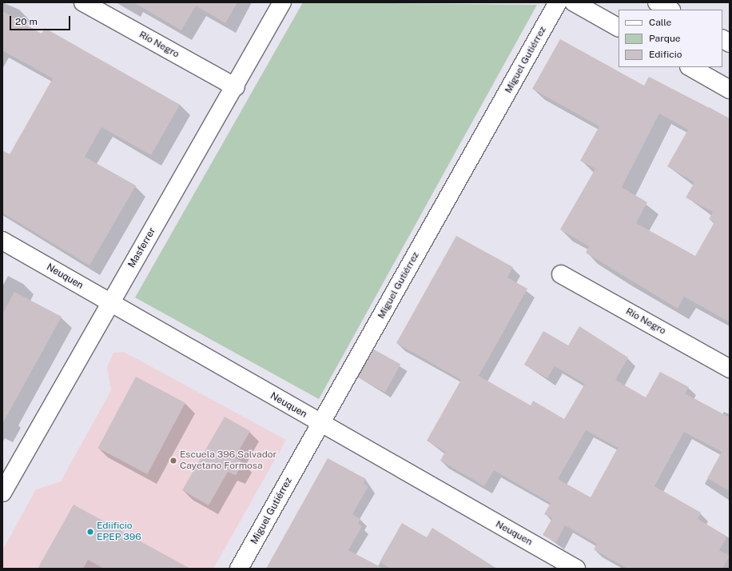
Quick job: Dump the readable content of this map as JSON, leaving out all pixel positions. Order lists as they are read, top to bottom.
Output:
{
  "streets": {
    "street": [
      "Río Negro",
      "Miguel Gutiérrez",
      "Masferrer",
      "Neuquen"
    ]
  },
  "crossings": [
    ["Río Negro", "Masferrer"],
    ["Miguel Gutiérrez", "Neuquen"],
    ["Masferrer", "Neuquen"]
  ],
  "places": ["Escuela 396 Salvador Cayetano Formosa", "Ediificio EPEP 396"],
  "legend": ["Calle", "Parque", "Edificio"],
  "scale_bar": "20 m"
}
